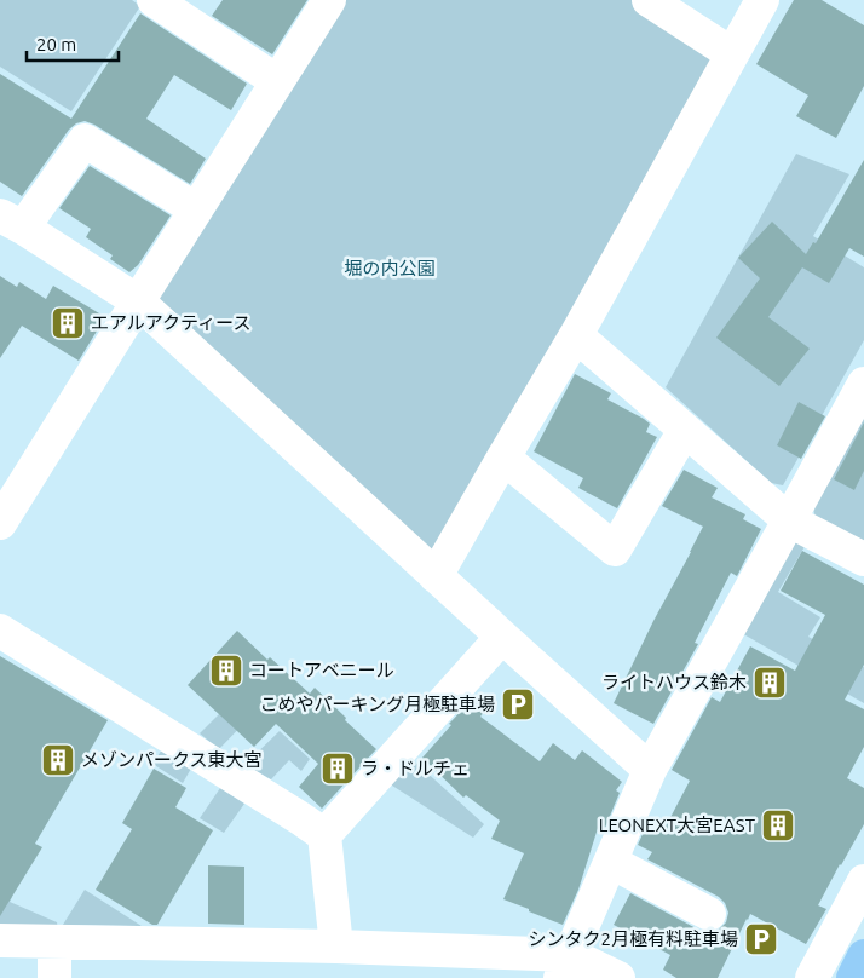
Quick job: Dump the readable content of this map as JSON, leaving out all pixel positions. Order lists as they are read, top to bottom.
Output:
{
  "parks": ["堀の内公園"],
  "places": {
    "building": [
      "エアルアクティース",
      "コートアベニール",
      "ライトハウス鈴木",
      "メゾンパークス東大宮",
      "ラ・ドルチェ",
      "LEONEXT大宮EAST"
    ],
    "parking": ["こめやパーキング月極駐車場", "シンタク2月極有料駐車場"]
  },
  "scale_bar": "20 m"
}
